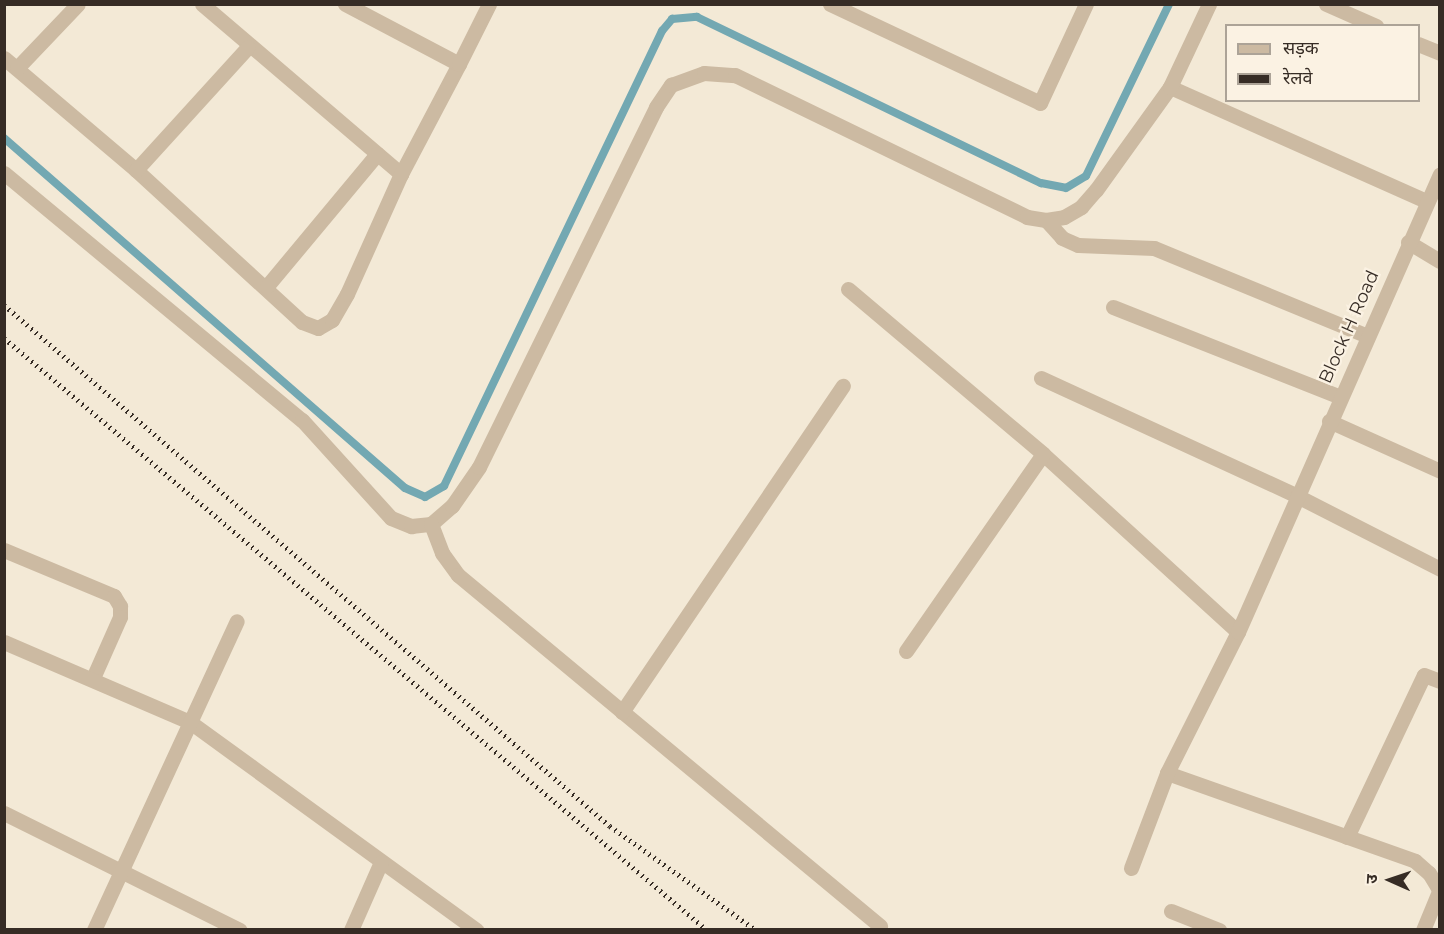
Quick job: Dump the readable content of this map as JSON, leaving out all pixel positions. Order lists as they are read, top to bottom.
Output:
{
  "streets": {
    "street": ["Block H Road"]
  },
  "legend": ["सड़क", "रेलवे"],
  "north": "left"
}
